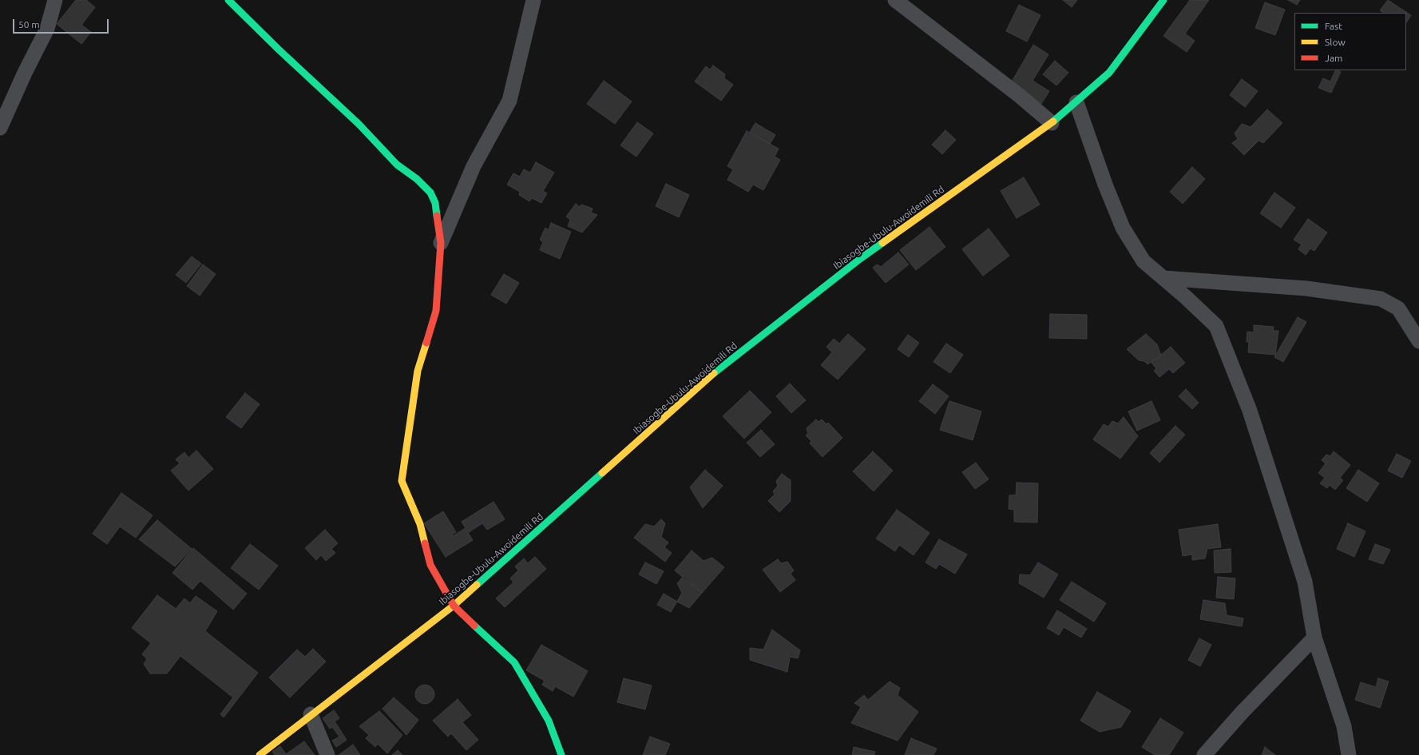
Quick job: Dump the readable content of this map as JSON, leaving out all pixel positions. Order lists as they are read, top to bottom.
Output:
{
  "streets": {
    "street": ["Ibiasogbe-Ubulu-Awoidemili Rd"]
  },
  "legend": ["Fast", "Slow", "Jam"],
  "scale_bar": "50 m"
}
